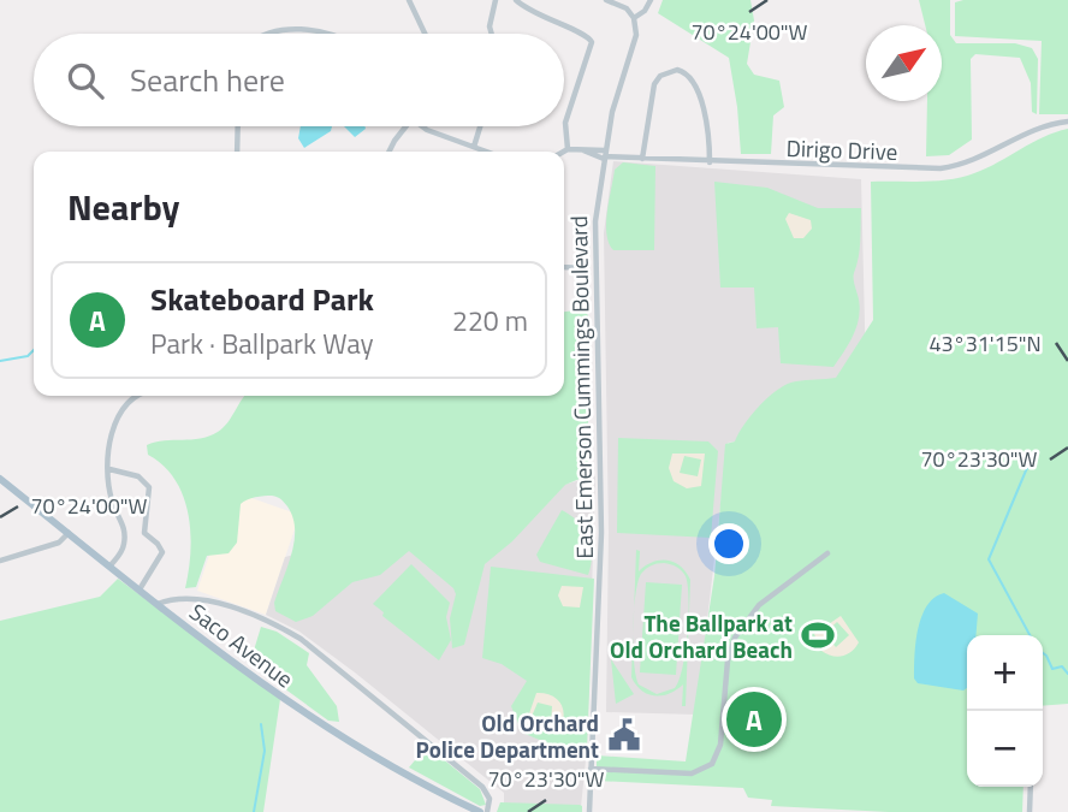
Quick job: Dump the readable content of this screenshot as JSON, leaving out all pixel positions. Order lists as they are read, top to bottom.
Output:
{
  "streets": {
    "main road": ["Saco Avenue"],
    "street": ["Dirigo Drive", "East Emerson Cummings Boulevard"]
  },
  "crossings": [
    ["Dirigo Drive", "East Emerson Cummings Boulevard"]
  ],
  "places": {
    "sports": ["The Ballpark at Old Orchard Beach"],
    "public building": ["Old Orchard Police Department"]
  },
  "north": "top right",
  "page": {
    "search": "Search here",
    "heading": "Nearby",
    "list": [
      {
        "mark": "A",
        "name": "Skateboard Park",
        "note": "Park · Ballpark Way",
        "value": "220 m"
      }
    ],
    "map_buttons": ["+", "−"],
    "pins": "A"
  },
  "coordinates": ["70°24'00\"W", "43°31'15\"N", "70°23'30\"W"]
}
